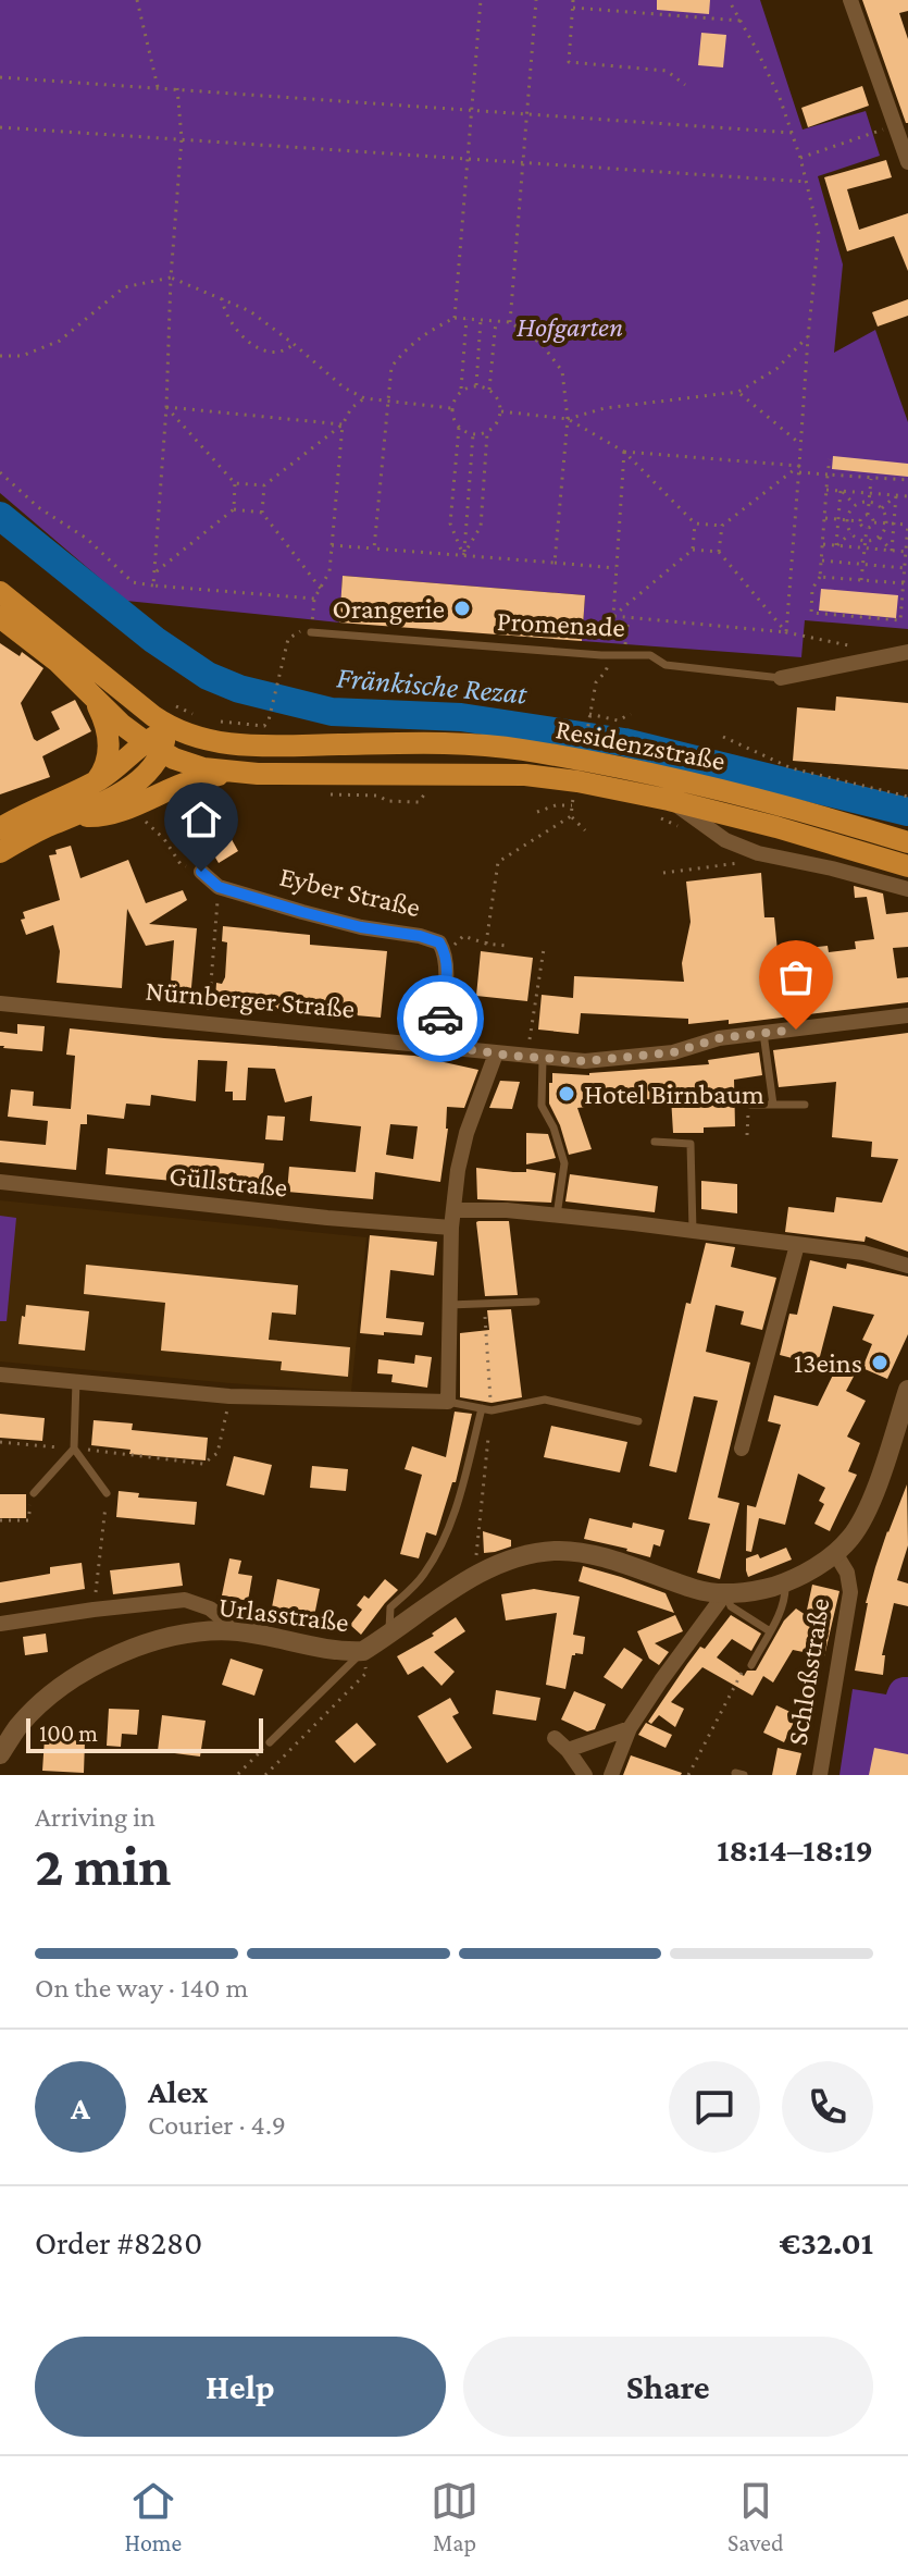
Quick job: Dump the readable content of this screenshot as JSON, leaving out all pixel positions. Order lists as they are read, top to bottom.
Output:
{
  "streets": {
    "main road": ["Residenzstraße"],
    "street": [
      "Promenade",
      "Eyber Straße",
      "Nürnberger Straße",
      "Güllstraße",
      "Urlasstraße",
      "Schloßstraße"
    ]
  },
  "crossings": [
    ["Eyber Straße", "Nürnberger Straße"],
    ["Urlasstraße", "Schloßstraße"]
  ],
  "water": ["Fränkische Rezat"],
  "parks": ["Hofgarten"],
  "places": ["Orangerie", "Hotel Birnbaum", "13eins"],
  "scale_bar": "100 m",
  "page": {
    "scale": "100 m",
    "heading": ["2 min", "Arriving in", "18:14–18:19"],
    "panel": [
      "Alex",
      "Courier · 4.9",
      "Order #8280",
      "€32.01"
    ],
    "bar": "On the way · 140 m",
    "round": "A",
    "buttons": ["Help", "Share"],
    "tabs": ["Home", "Map", "Saved"]
  }
}
